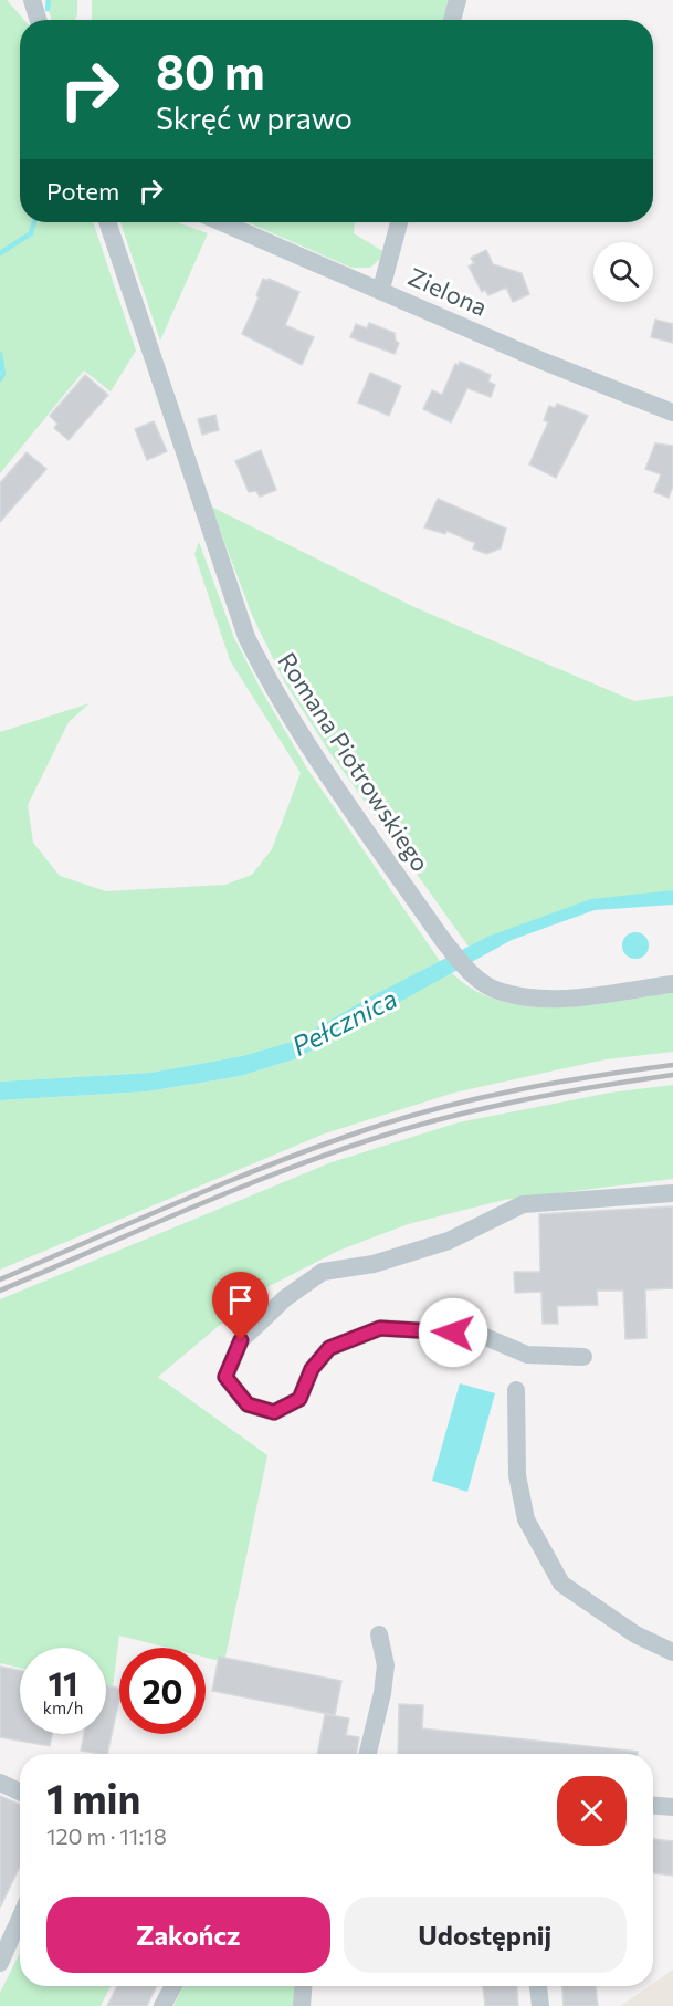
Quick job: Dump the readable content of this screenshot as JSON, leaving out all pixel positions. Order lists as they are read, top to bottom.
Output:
{
  "streets": {
    "street": ["Zielona", "Romana Piotrowskiego"]
  },
  "water": ["Pełcznica"],
  "page": {
    "turn": ["80 m", "Skręć w prawo"],
    "then": "Potem",
    "speed": "11 km/h",
    "limit": "20",
    "heading": ["1 min", "120 m · 11:18"],
    "buttons": ["Zakończ", "Udostępnij"]
  }
}
